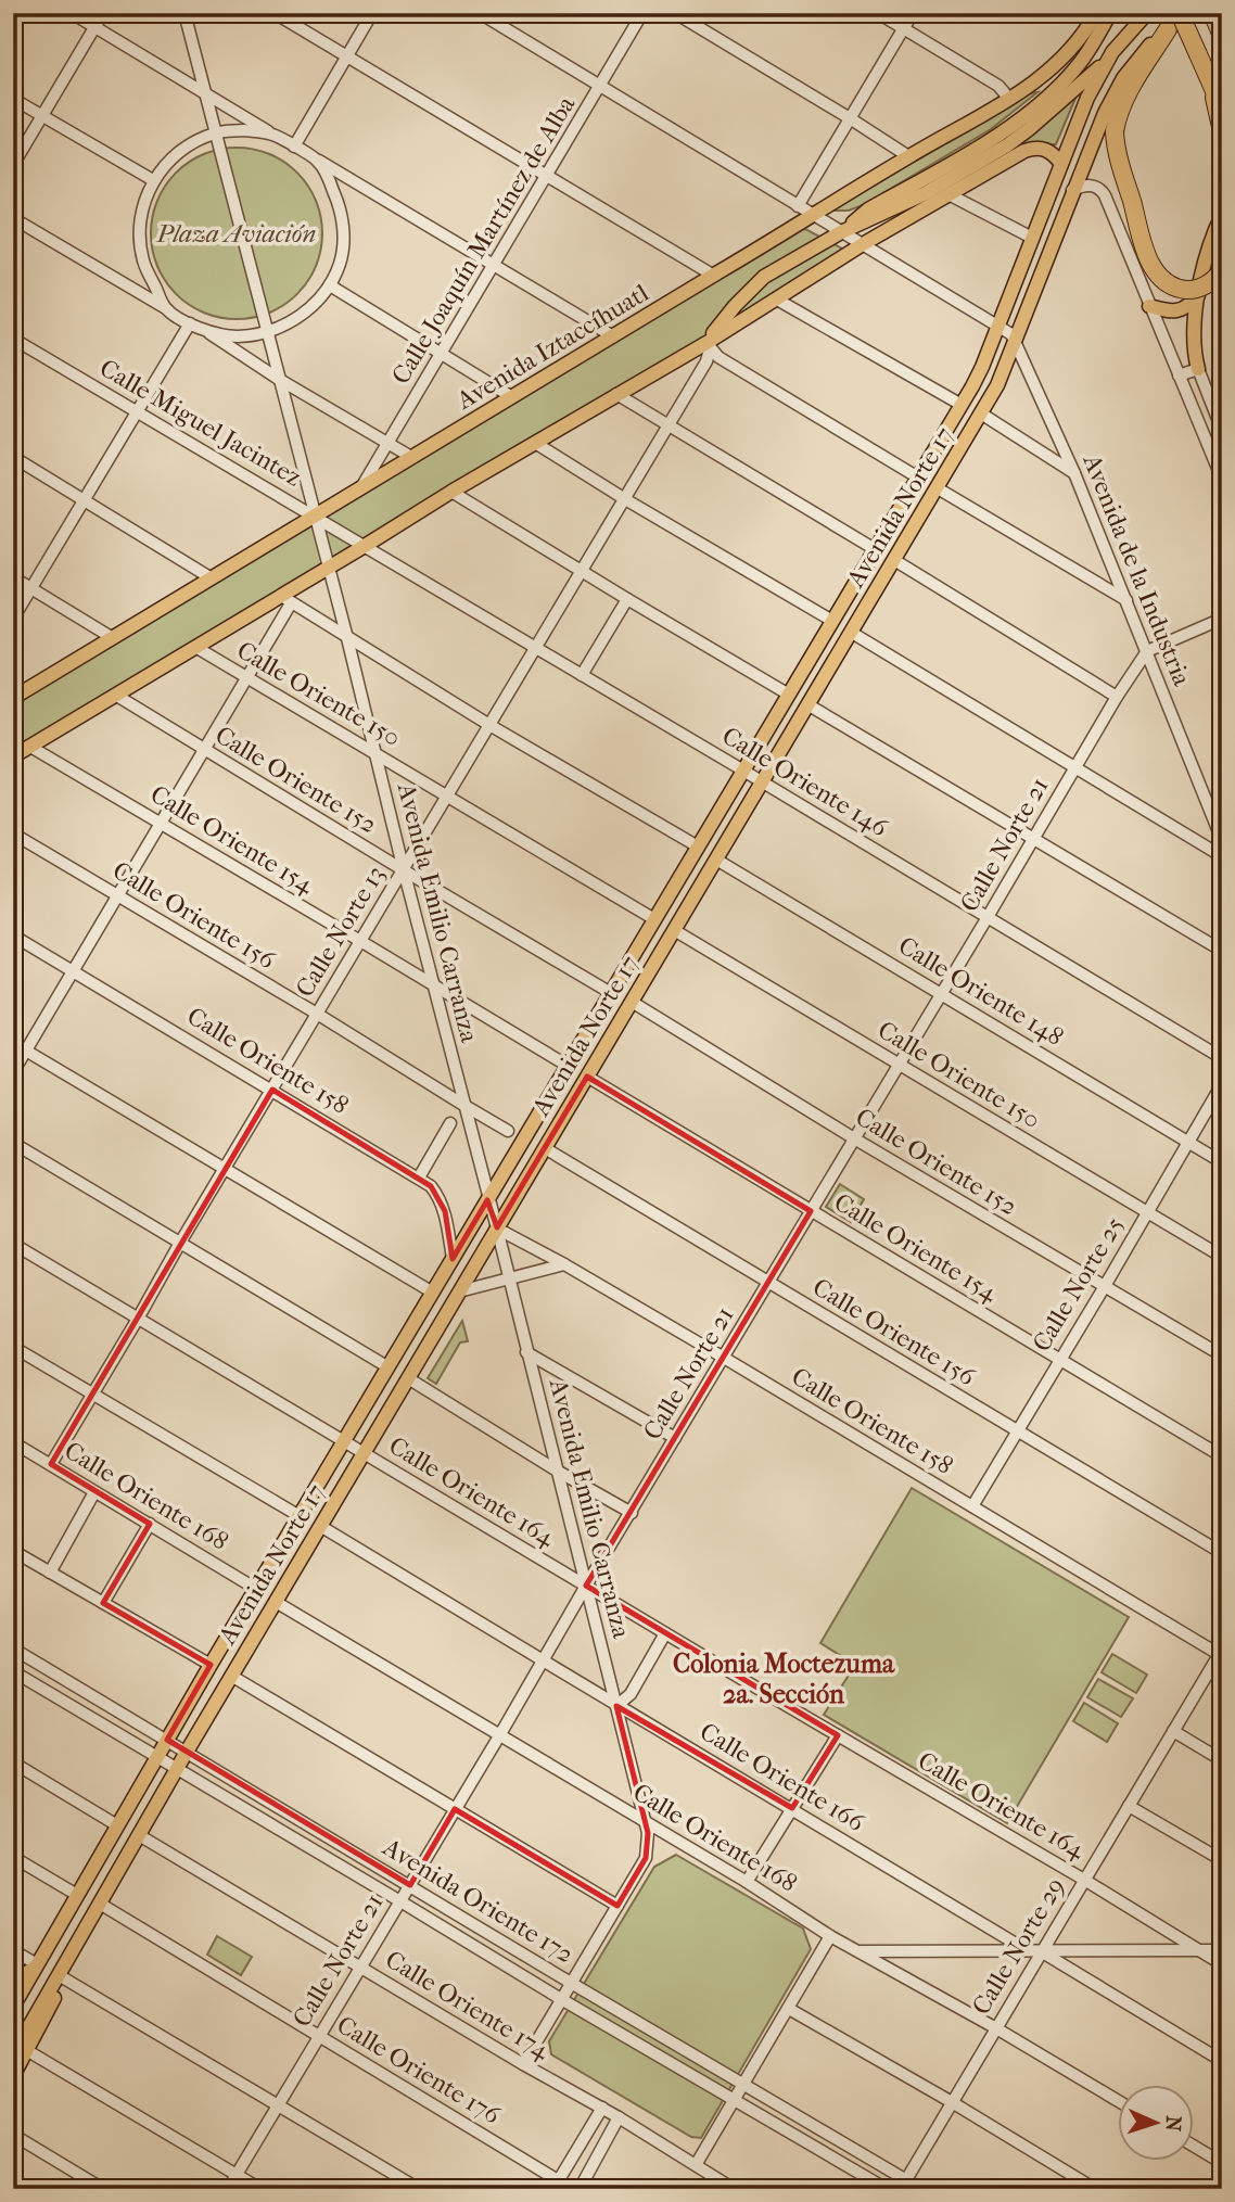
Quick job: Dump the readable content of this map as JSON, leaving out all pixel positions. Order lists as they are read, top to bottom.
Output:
{
  "streets": {
    "main road": ["Avenida Iztaccíhuatl", "Avenida Norte 17"],
    "street": [
      "Calle Joaquín Martínez de Alba",
      "Calle Miguel Jacintez",
      "Avenida de la Industria",
      "Calle Oriente 150",
      "Calle Oriente 152",
      "Calle Oriente 146",
      "Calle Oriente 154",
      "Calle Norte 21",
      "Avenida Emilio Carranza",
      "Calle Oriente 156",
      "Calle Norte 13",
      "Calle Oriente 148",
      "Calle Oriente 158",
      "Calle Norte 25",
      "Calle Oriente 164",
      "Calle Oriente 168",
      "Calle Oriente 166",
      "Avenida Oriente 172",
      "Calle Norte 29",
      "Calle Oriente 174",
      "Calle Oriente 176"
    ]
  },
  "crossings": [
    ["Calle Joaquín Martínez de Alba", "Avenida Iztaccíhuatl"],
    ["Calle Joaquín Martínez de Alba", "Avenida de la Industria"],
    ["Avenida Iztaccíhuatl", "Calle Miguel Jacintez"],
    ["Avenida Iztaccíhuatl", "Avenida de la Industria"],
    ["Avenida Iztaccíhuatl", "Avenida Emilio Carranza"],
    ["Calle Miguel Jacintez", "Calle Oriente 146"],
    ["Calle Miguel Jacintez", "Avenida Emilio Carranza"],
    ["Avenida Norte 17", "Avenida de la Industria"],
    ["Avenida Norte 17", "Calle Oriente 150"],
    ["Avenida Norte 17", "Calle Oriente 152"],
    ["Avenida Norte 17", "Calle Oriente 146"],
    ["Avenida Norte 17", "Calle Oriente 154"],
    ["Avenida Norte 17", "Avenida Emilio Carranza"],
    ["Avenida Norte 17", "Calle Oriente 156"],
    ["Avenida Norte 17", "Calle Oriente 148"],
    ["Avenida Norte 17", "Calle Oriente 158"],
    ["Avenida Norte 17", "Calle Oriente 164"],
    ["Avenida Norte 17", "Calle Oriente 168"],
    ["Avenida Norte 17", "Calle Oriente 166"],
    ["Avenida Norte 17", "Avenida Oriente 172"],
    ["Avenida Norte 17", "Calle Oriente 174"],
    ["Avenida Norte 17", "Calle Oriente 176"],
    ["Avenida de la Industria", "Calle Norte 21"],
    ["Calle Oriente 150", "Calle Norte 21"],
    ["Calle Oriente 150", "Avenida Emilio Carranza"],
    ["Calle Oriente 150", "Calle Norte 13"],
    ["Calle Oriente 150", "Calle Norte 25"],
    ["Calle Oriente 152", "Calle Norte 21"],
    ["Calle Oriente 152", "Avenida Emilio Carranza"],
    ["Calle Oriente 152", "Calle Norte 13"],
    ["Calle Oriente 152", "Calle Norte 25"],
    ["Calle Oriente 146", "Calle Norte 21"],
    ["Calle Oriente 146", "Calle Norte 13"],
    ["Calle Oriente 154", "Calle Norte 21"],
    ["Calle Oriente 154", "Avenida Emilio Carranza"],
    ["Calle Oriente 154", "Calle Norte 13"],
    ["Calle Oriente 154", "Calle Norte 25"],
    ["Calle Norte 21", "Avenida Emilio Carranza"],
    ["Calle Norte 21", "Calle Oriente 156"],
    ["Calle Norte 21", "Calle Oriente 148"],
    ["Calle Norte 21", "Calle Oriente 158"],
    ["Calle Norte 21", "Calle Oriente 164"],
    ["Calle Norte 21", "Calle Oriente 168"],
    ["Calle Norte 21", "Calle Oriente 166"],
    ["Calle Norte 21", "Avenida Oriente 172"],
    ["Calle Norte 21", "Calle Oriente 174"],
    ["Calle Norte 21", "Calle Oriente 176"],
    ["Avenida Emilio Carranza", "Calle Oriente 156"],
    ["Avenida Emilio Carranza", "Calle Norte 13"],
    ["Avenida Emilio Carranza", "Calle Oriente 158"],
    ["Avenida Emilio Carranza", "Calle Oriente 164"],
    ["Avenida Emilio Carranza", "Calle Oriente 168"],
    ["Avenida Emilio Carranza", "Calle Oriente 166"],
    ["Calle Oriente 156", "Calle Norte 13"],
    ["Calle Oriente 156", "Calle Norte 25"],
    ["Calle Norte 13", "Calle Oriente 158"],
    ["Calle Norte 13", "Calle Oriente 164"],
    ["Calle Norte 13", "Calle Oriente 168"],
    ["Calle Oriente 148", "Calle Norte 25"],
    ["Calle Oriente 158", "Calle Norte 25"],
    ["Calle Oriente 158", "Calle Norte 29"],
    ["Calle Oriente 164", "Calle Norte 29"],
    ["Calle Oriente 168", "Calle Norte 29"],
    ["Avenida Oriente 172", "Calle Norte 29"]
  ],
  "districts": ["Colonia Moctezuma 2a. Sección"],
  "parks": ["Plaza Aviación"],
  "north": "right"
}
